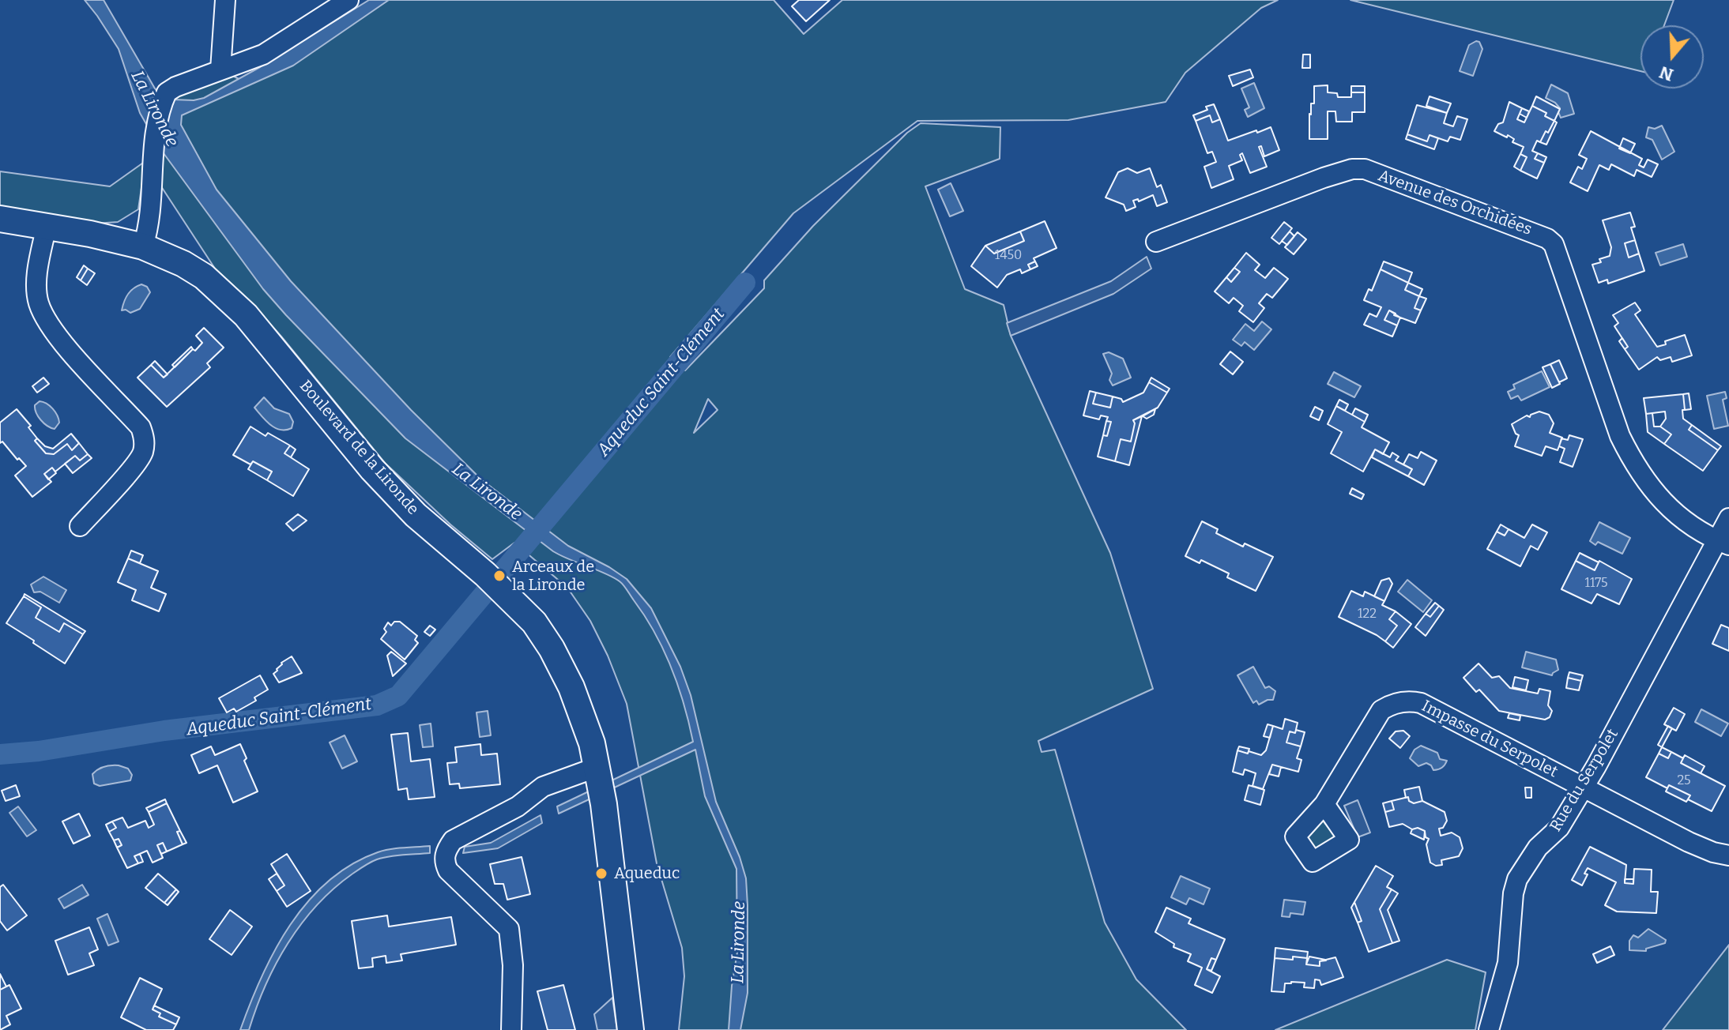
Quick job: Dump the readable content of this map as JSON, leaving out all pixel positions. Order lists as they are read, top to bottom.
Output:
{
  "streets": {
    "street": [
      "Avenue des Orchidées",
      "Boulevard de la Lironde",
      "Impasse du Serpolet",
      "Rue du Serpolet"
    ]
  },
  "crossings": [
    ["Avenue des Orchidées", "Rue du Serpolet"],
    ["Impasse du Serpolet", "Rue du Serpolet"]
  ],
  "water": ["La Lironde", "Aqueduc Saint-Clément"],
  "places": ["Arceaux de la Lironde", "Aqueduc"],
  "house_numbers": [
    "1450",
    "1175",
    "122",
    "25"
  ],
  "north": "bottom"
}
